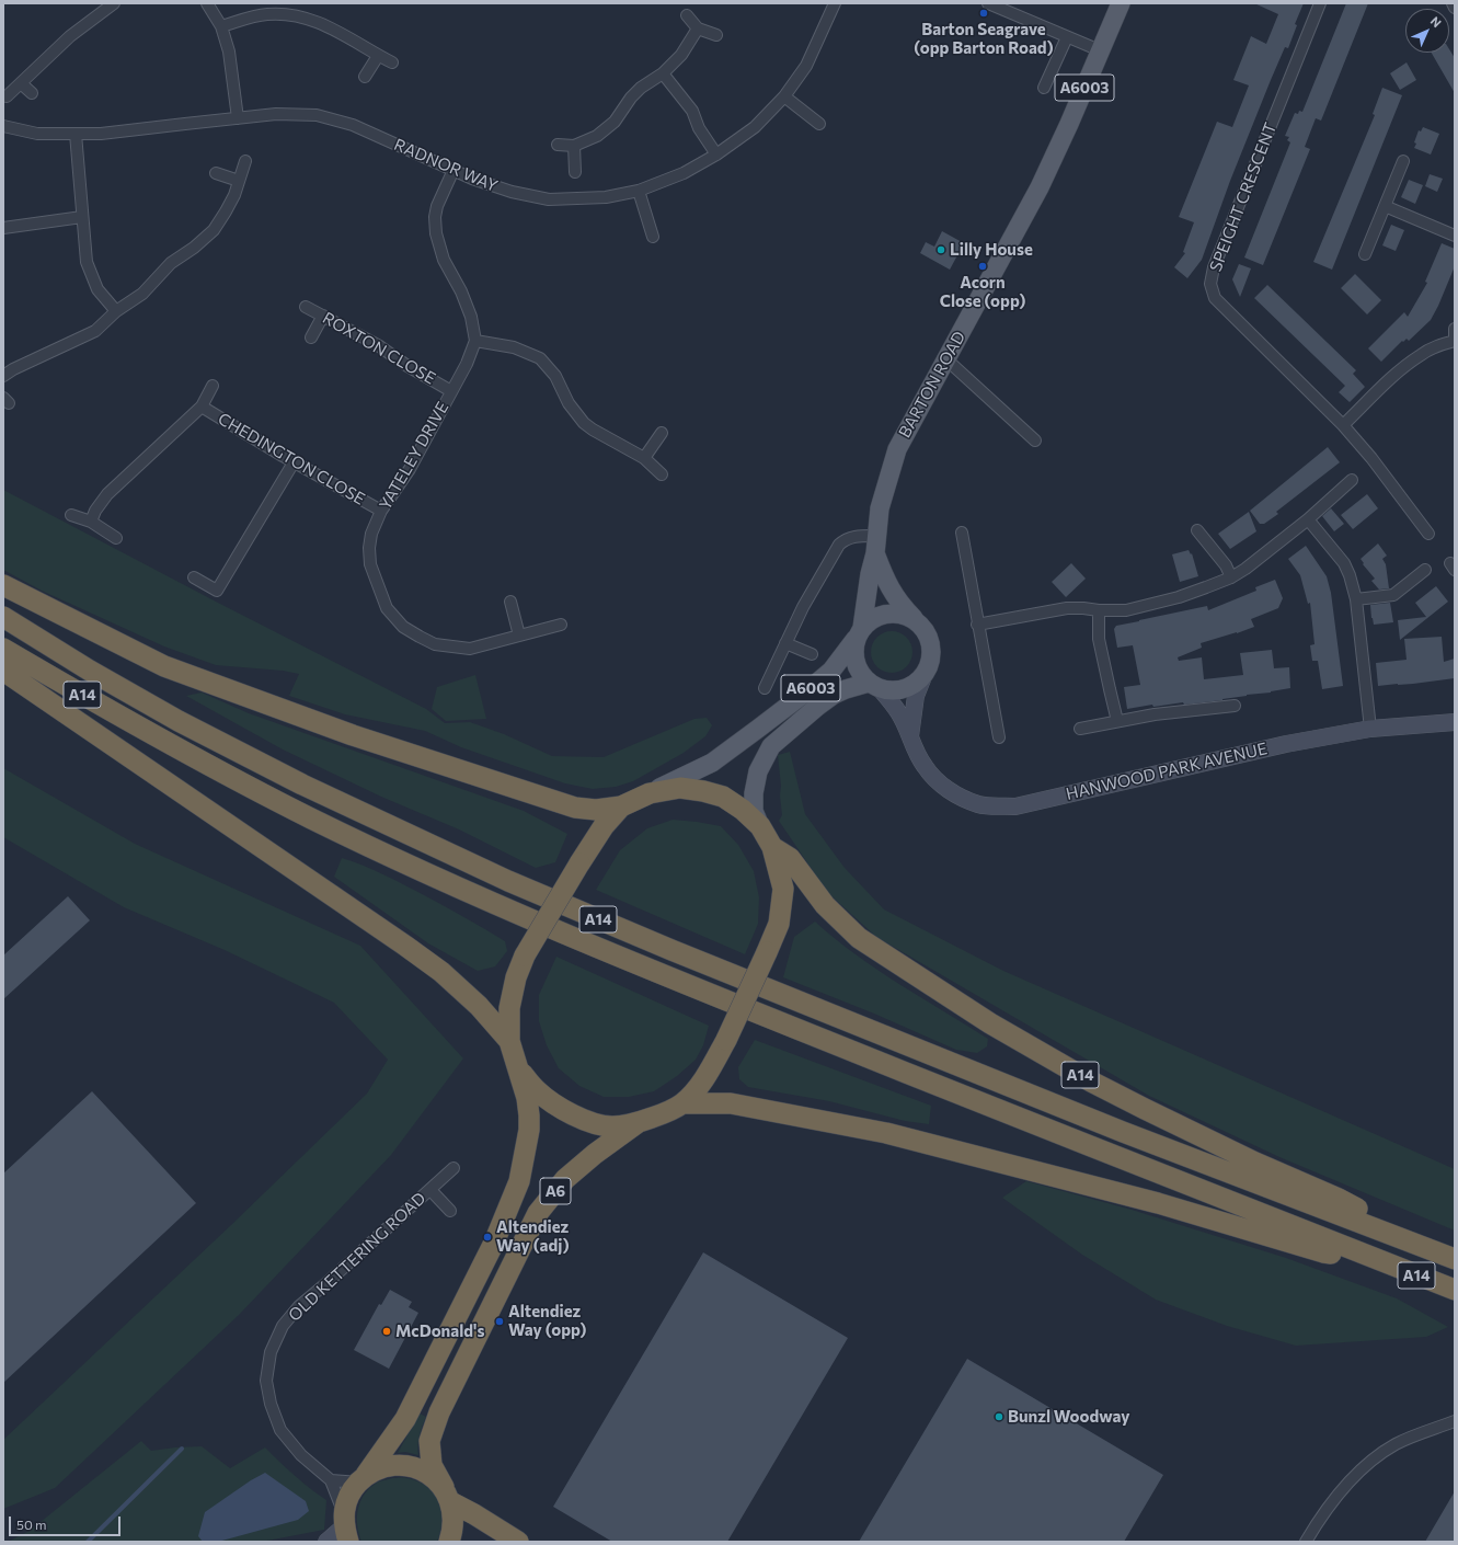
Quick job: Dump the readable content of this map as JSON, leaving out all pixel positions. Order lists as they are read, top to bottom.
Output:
{
  "streets": {
    "highway": ["A14", "A6"],
    "main road": ["A6003", "BARTON ROAD"],
    "street": [
      "RADNOR WAY",
      "SPEIGHT CRESCENT",
      "ROXTON CLOSE",
      "YATELEY DRIVE",
      "CHEDINGTON CLOSE",
      "HANWOOD PARK AVENUE",
      "OLD KETTERING ROAD"
    ]
  },
  "crossings": [
    ["A6003", "BARTON ROAD"],
    ["A6003", "HANWOOD PARK AVENUE"],
    ["ROXTON CLOSE", "YATELEY DRIVE"],
    ["BARTON ROAD", "HANWOOD PARK AVENUE"],
    ["YATELEY DRIVE", "CHEDINGTON CLOSE"]
  ],
  "places": [
    "Barton Seagrave (opp Barton Road)",
    "Lilly House",
    "Acorn Close (opp)",
    "Altendiez Way (adj)",
    "Altendiez Way (opp)",
    "McDonald's",
    "Bunzl Woodway"
  ],
  "scale_bar": "50 m",
  "north": "top right"
}
